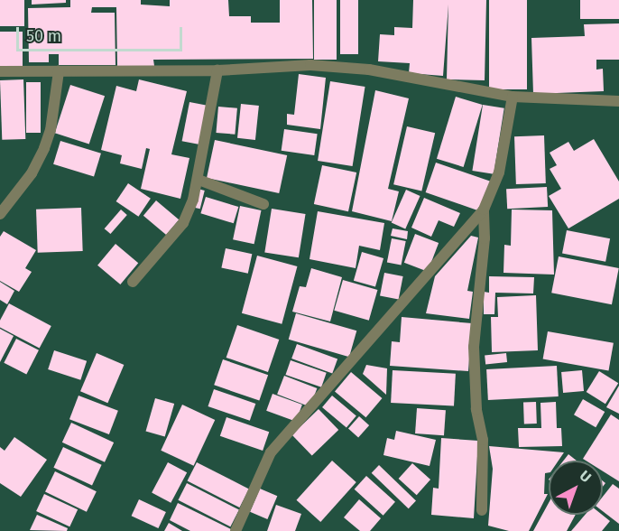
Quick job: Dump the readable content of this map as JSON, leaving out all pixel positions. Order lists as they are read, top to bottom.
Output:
{
  "scale_bar": "50 m",
  "north": "top right"
}
